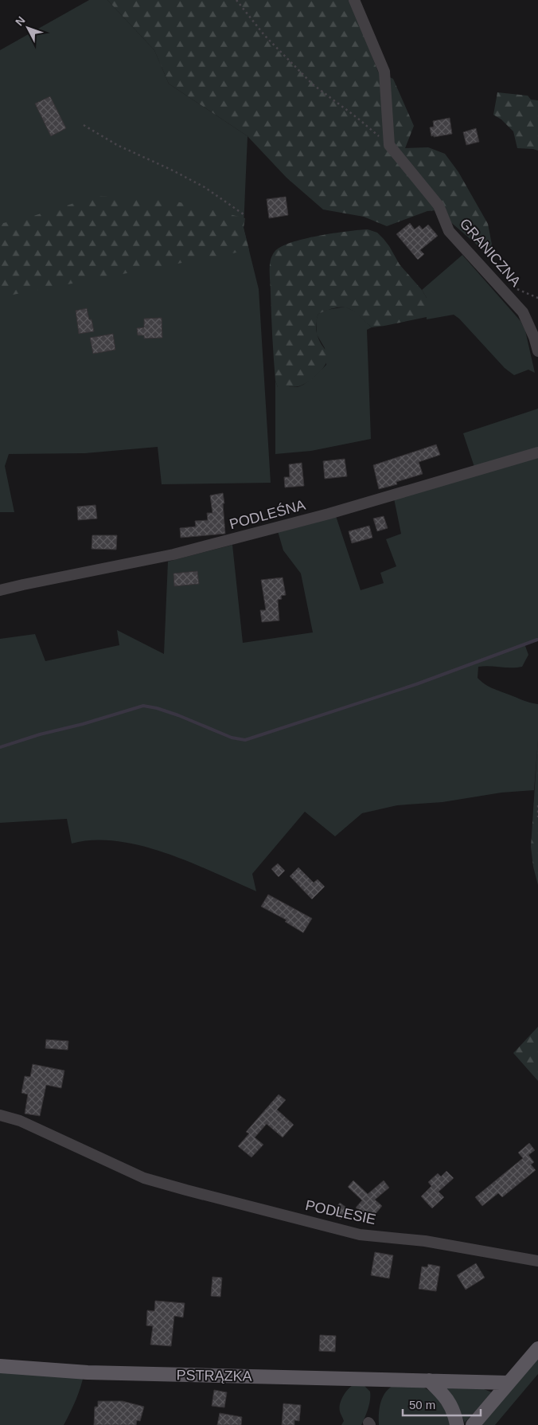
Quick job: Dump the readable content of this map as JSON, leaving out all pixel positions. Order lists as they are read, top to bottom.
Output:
{
  "streets": {
    "main road": ["PSTRĄZKA"],
    "street": ["GRANICZNA", "PODLEŚNA", "PODLESIE"]
  },
  "scale_bar": "50 m",
  "north": "top left"
}
